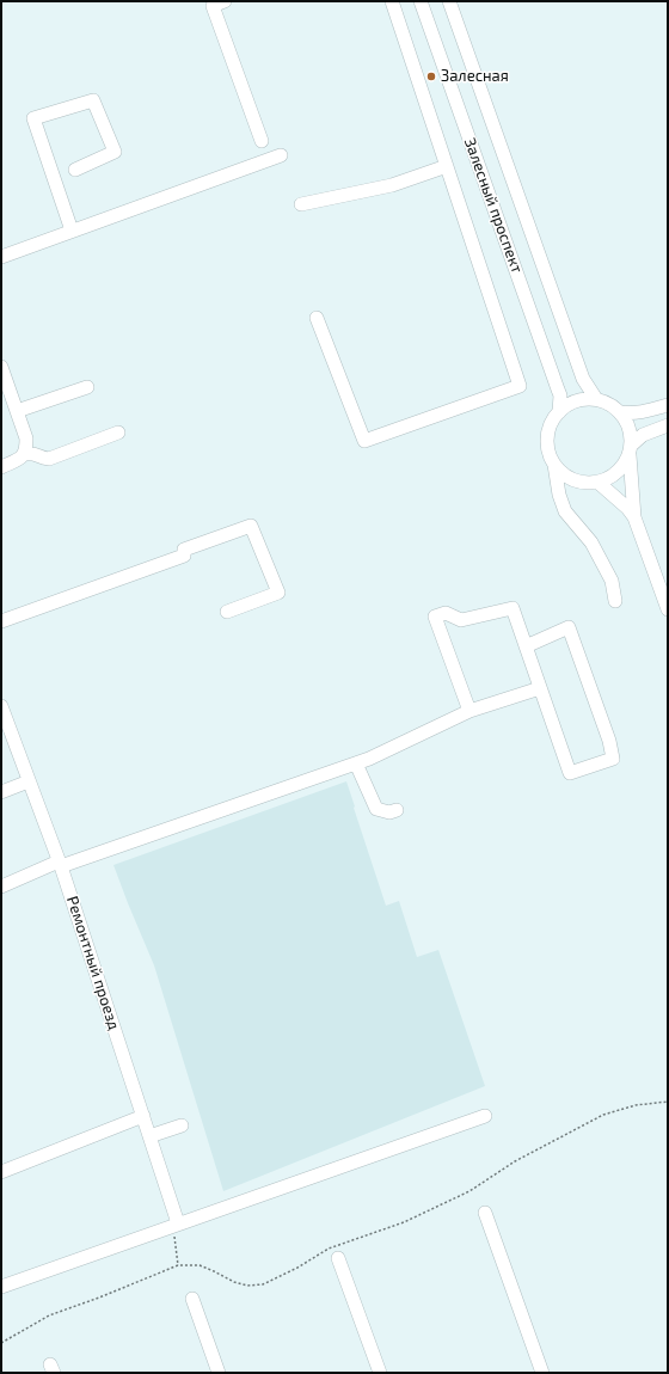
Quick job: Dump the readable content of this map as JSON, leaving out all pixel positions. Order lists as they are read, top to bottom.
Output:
{
  "streets": {
    "street": ["Залесный проспект", "Ремонтный проезд"]
  },
  "places": ["Залесная"]
}
